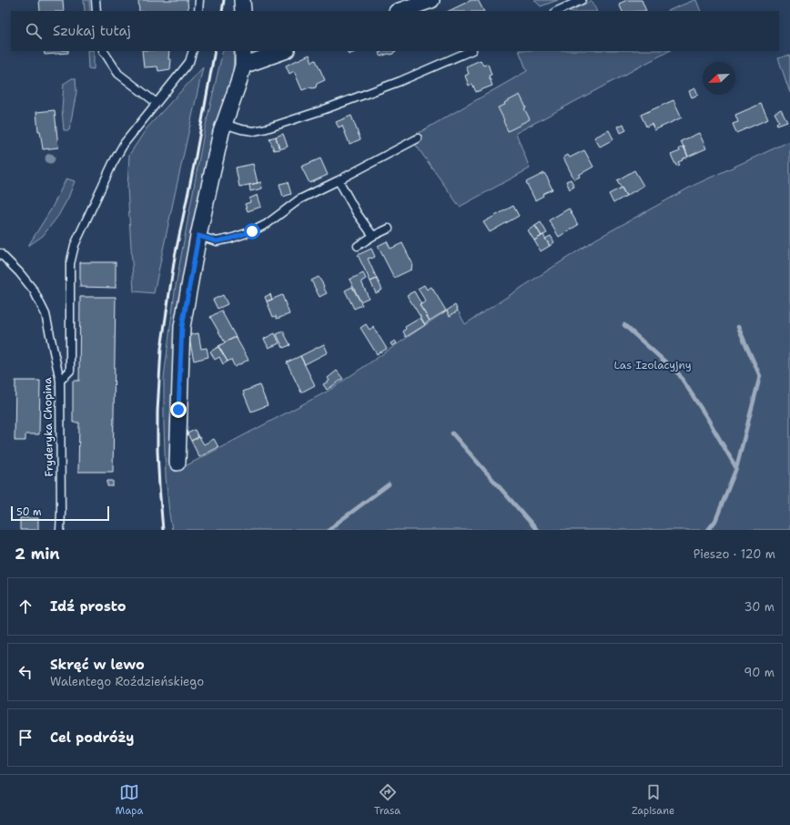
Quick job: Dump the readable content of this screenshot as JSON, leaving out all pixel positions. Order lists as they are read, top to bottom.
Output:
{
  "streets": {
    "lane": ["Fryderyka Chopina"]
  },
  "parks": ["Las Izolacyjny"],
  "scale_bar": "50 m",
  "north": "bottom left",
  "page": {
    "search": "Szukaj tutaj",
    "scale": "50 m",
    "heading": ["2 min", "Pieszo · 120 m"],
    "list": [
      ["Idź prosto", "30 m"],
      ["Skręć w lewo", "Walentego Roździeńskiego", "90 m"],
      "Cel podróży"
    ],
    "nav": ["Mapa", "Trasa", "Zapisane"]
  }
}
